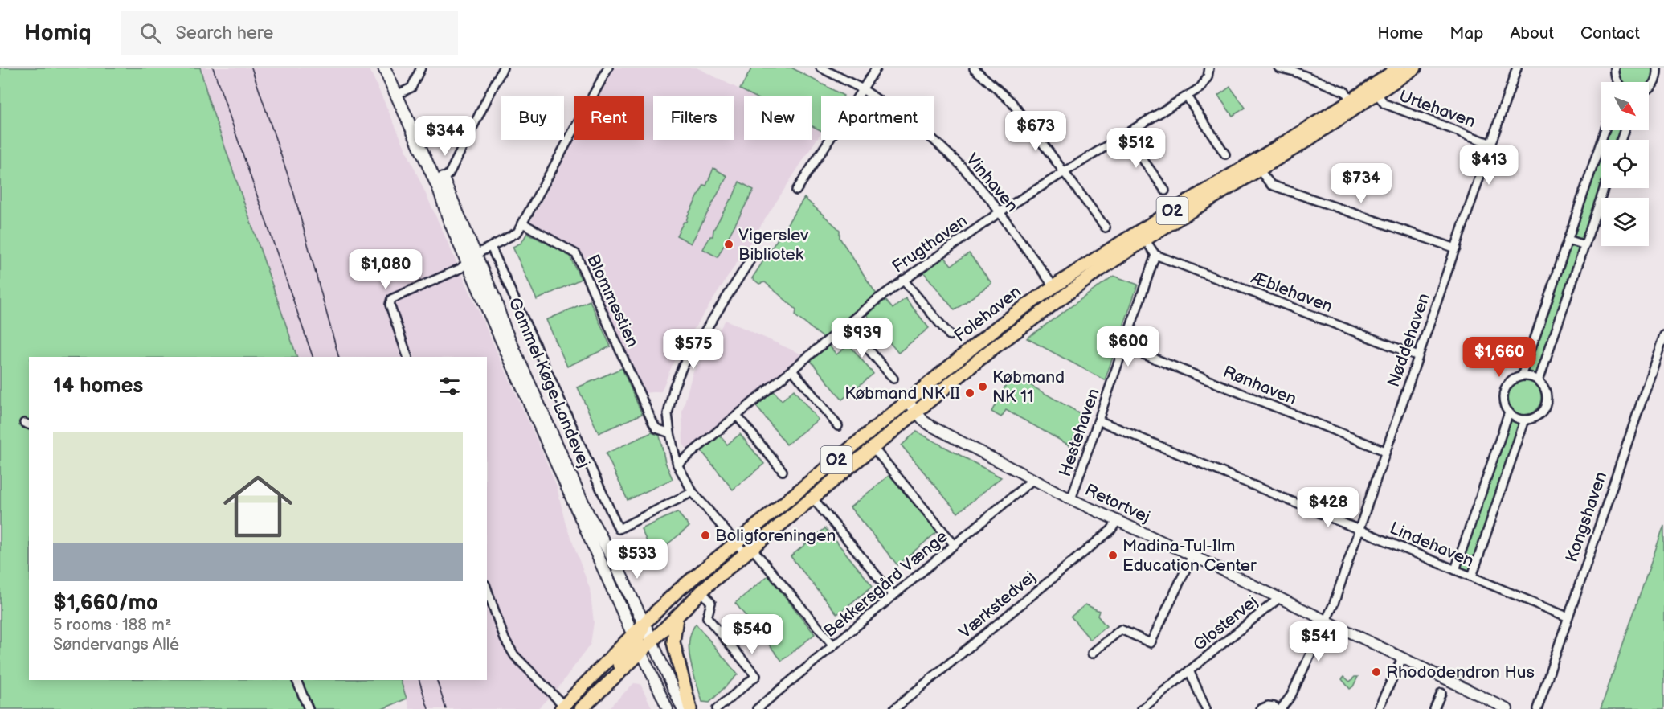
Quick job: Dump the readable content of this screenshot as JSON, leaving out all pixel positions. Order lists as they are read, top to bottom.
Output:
{
  "streets": {
    "main road": ["O2", "Folehaven", "Gammel Køge Landevej"],
    "street": [
      "Urtehaven",
      "Vinhaven",
      "Frugthaven",
      "Æblehaven",
      "Blommestien",
      "Nøddehaven",
      "Rønhaven",
      "Hestehaven",
      "Retortvej",
      "Kongshaven",
      "Lindehaven",
      "Bekkersgård Vænge",
      "Værkstedvej",
      "Glostervej"
    ]
  },
  "crossings": [
    ["Urtehaven", "Folehaven"],
    ["Urtehaven", "Nøddehaven"],
    ["Vinhaven", "Frugthaven"],
    ["Vinhaven", "Folehaven"],
    ["O2", "Folehaven"],
    ["O2", "Gammel Køge Landevej"],
    ["Frugthaven", "Folehaven"],
    ["Æblehaven", "Nøddehaven"],
    ["Æblehaven", "Hestehaven"],
    ["Folehaven", "Gammel Køge Landevej"],
    ["Folehaven", "Retortvej"],
    ["Nøddehaven", "Rønhaven"],
    ["Nøddehaven", "Retortvej"],
    ["Nøddehaven", "Lindehaven"],
    ["Rønhaven", "Hestehaven"],
    ["Hestehaven", "Retortvej"],
    ["Hestehaven", "Lindehaven"],
    ["Retortvej", "Bekkersgård Vænge"],
    ["Retortvej", "Værkstedvej"],
    ["Retortvej", "Glostervej"],
    ["Kongshaven", "Lindehaven"]
  ],
  "places": [
    "Vigerslev Bibliotek",
    "Købmand NK 11",
    "Købmand NK II",
    "Boligforeningen",
    "Madina-Tul-Ilm Education Center",
    "Rhododendron Hus"
  ],
  "north": "bottom right",
  "page": {
    "header": "Homiq",
    "search": "Search here",
    "nav": [
      "Home",
      "Map",
      "About",
      "Contact"
    ],
    "chip": [
      "Buy",
      "Rent",
      "Filters",
      "New",
      "Apartment"
    ],
    "price": [
      "$673",
      "$344",
      "$512",
      "$413",
      "$734",
      "$1,080",
      "$939",
      "$600",
      "$575",
      "$1,660",
      "$428",
      "$533",
      "$540",
      "$541"
    ],
    "heading": "14 homes",
    "list": [
      {
        "name": "$1,660/mo",
        "note": "5 rooms · 188 m² · Søndervangs Allé"
      }
    ]
  }
}
